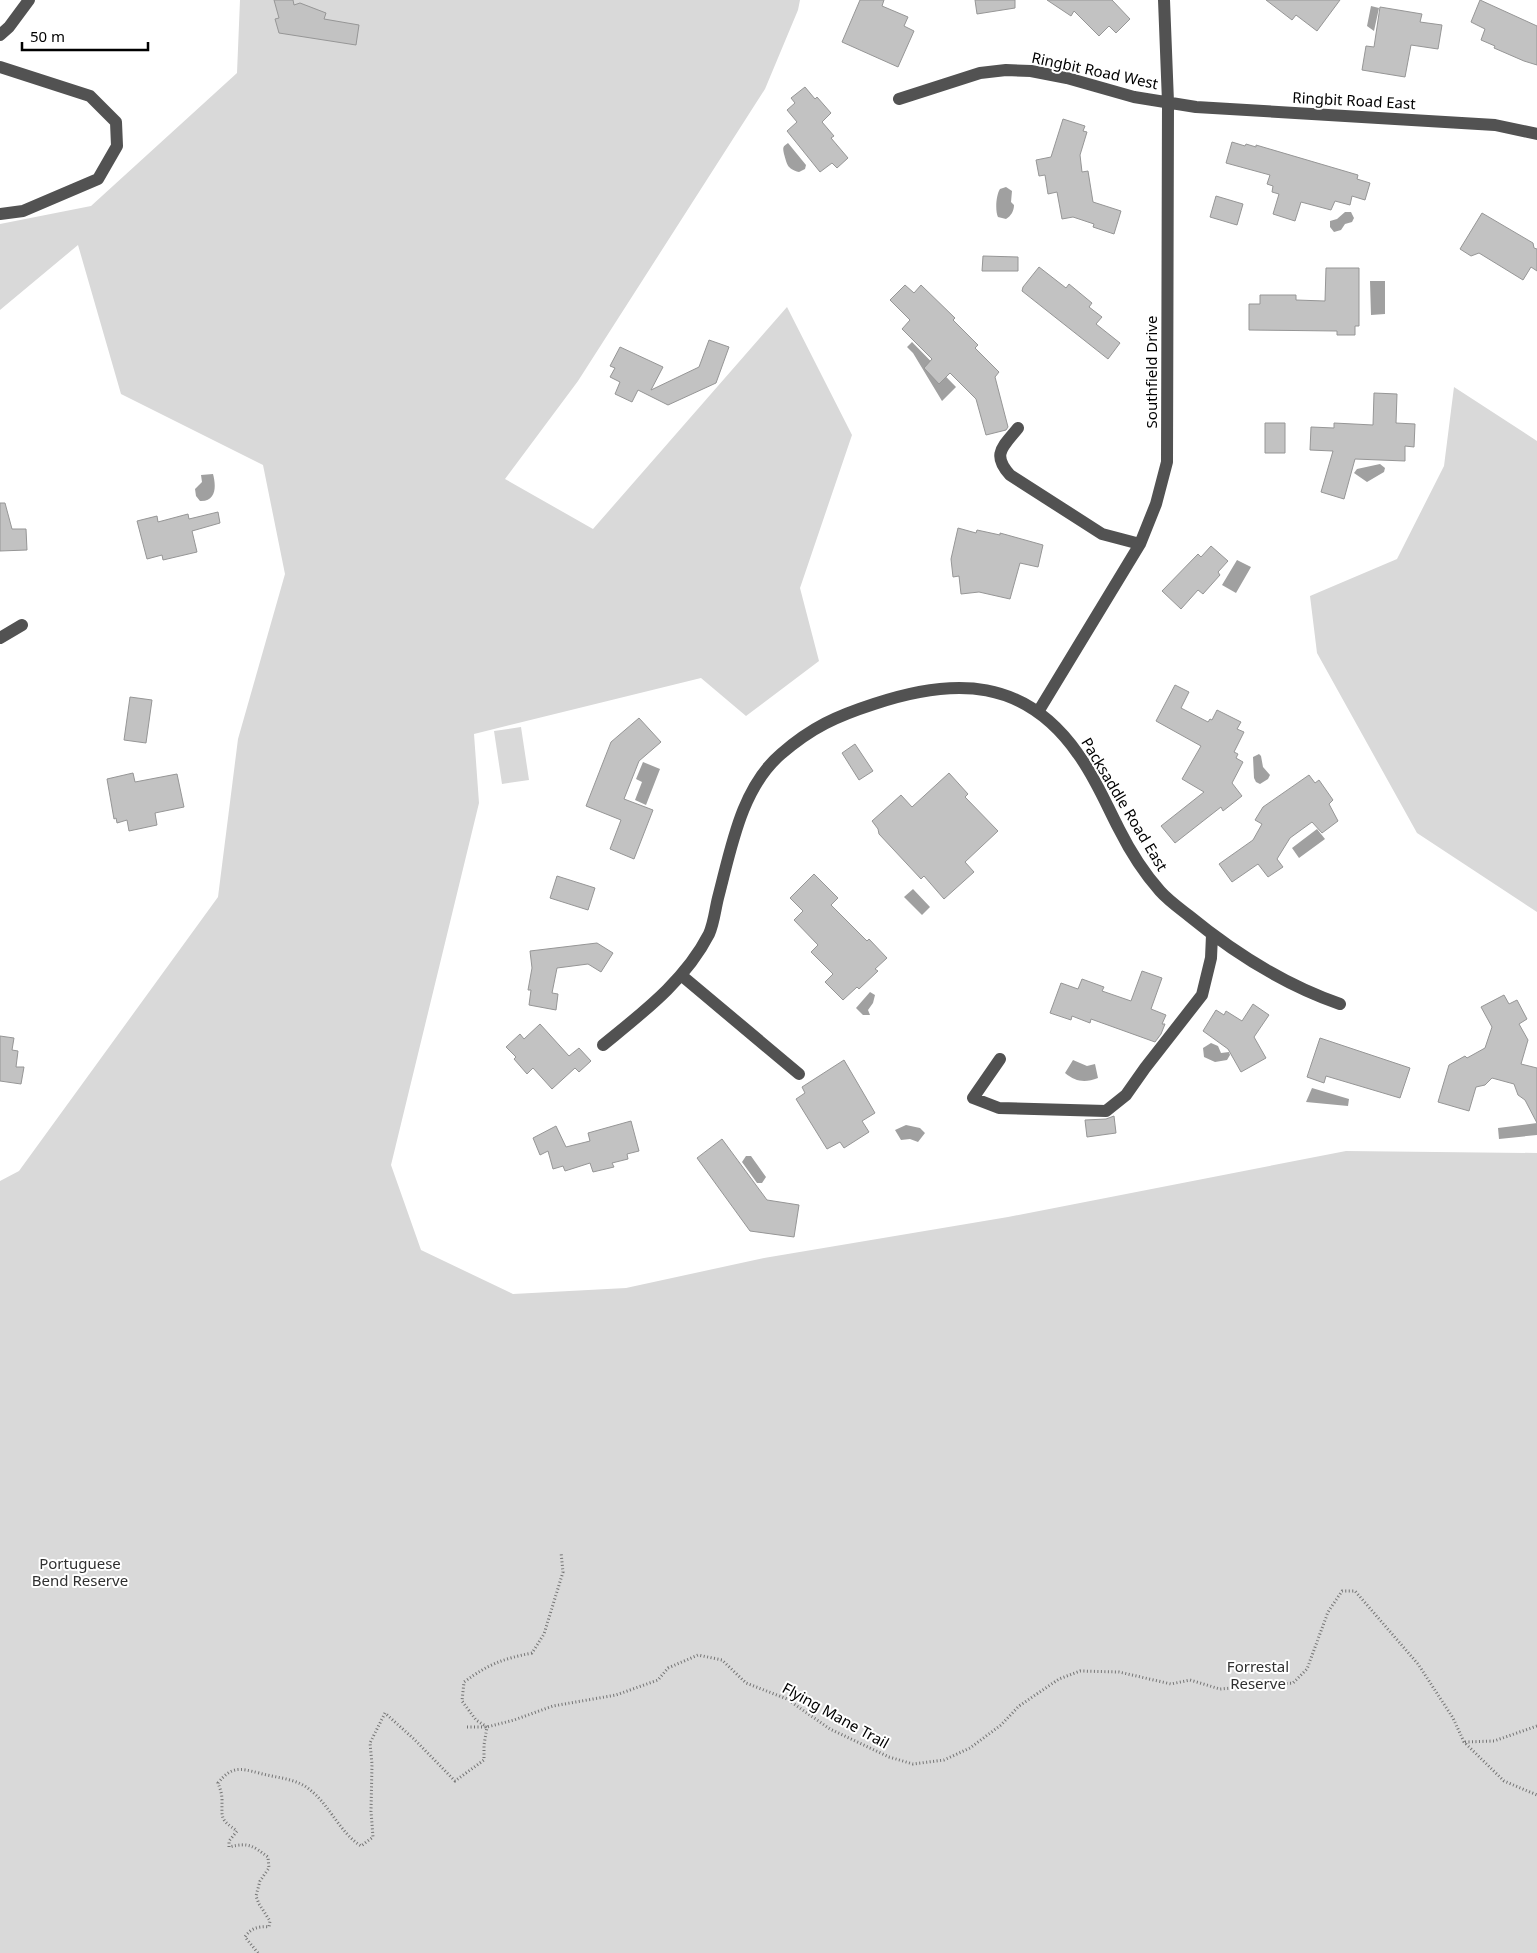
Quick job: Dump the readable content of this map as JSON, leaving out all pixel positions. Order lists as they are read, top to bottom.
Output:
{
  "streets": {
    "street": [
      "Ringbit Road West",
      "Ringbit Road East",
      "Southfield Drive",
      "Packsaddle Road East"
    ],
    "path": ["Flying Mane Trail"]
  },
  "crossings": [
    ["Ringbit Road West", "Ringbit Road East"],
    ["Ringbit Road West", "Southfield Drive"],
    ["Ringbit Road East", "Southfield Drive"],
    ["Southfield Drive", "Packsaddle Road East"]
  ],
  "parks": ["Portuguese Bend Reserve", "Forrestal Reserve"],
  "scale_bar": "50 m"
}
